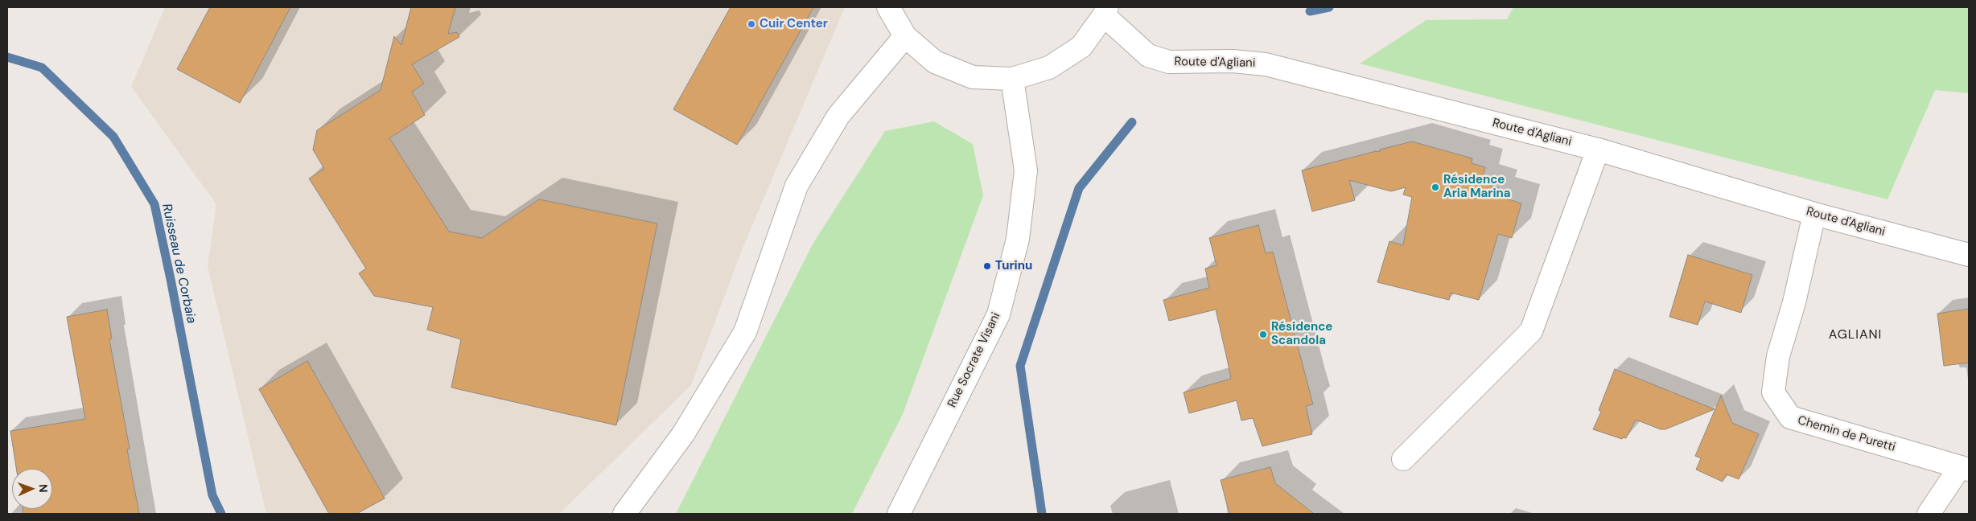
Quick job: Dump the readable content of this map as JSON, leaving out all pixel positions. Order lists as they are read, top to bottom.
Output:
{
  "streets": {
    "street": ["Route d'Agliani", "Rue Socrate Visani", "Chemin de Puretti"]
  },
  "crossings": [
    ["Route d'Agliani", "Chemin de Puretti"]
  ],
  "districts": ["AGLIANI"],
  "water": ["Ruisseau de Corbaia"],
  "places": [
    "Cuir Center",
    "Résidence Aria Marina",
    "Turinu",
    "Résidence Scandola"
  ],
  "north": "right"
}
